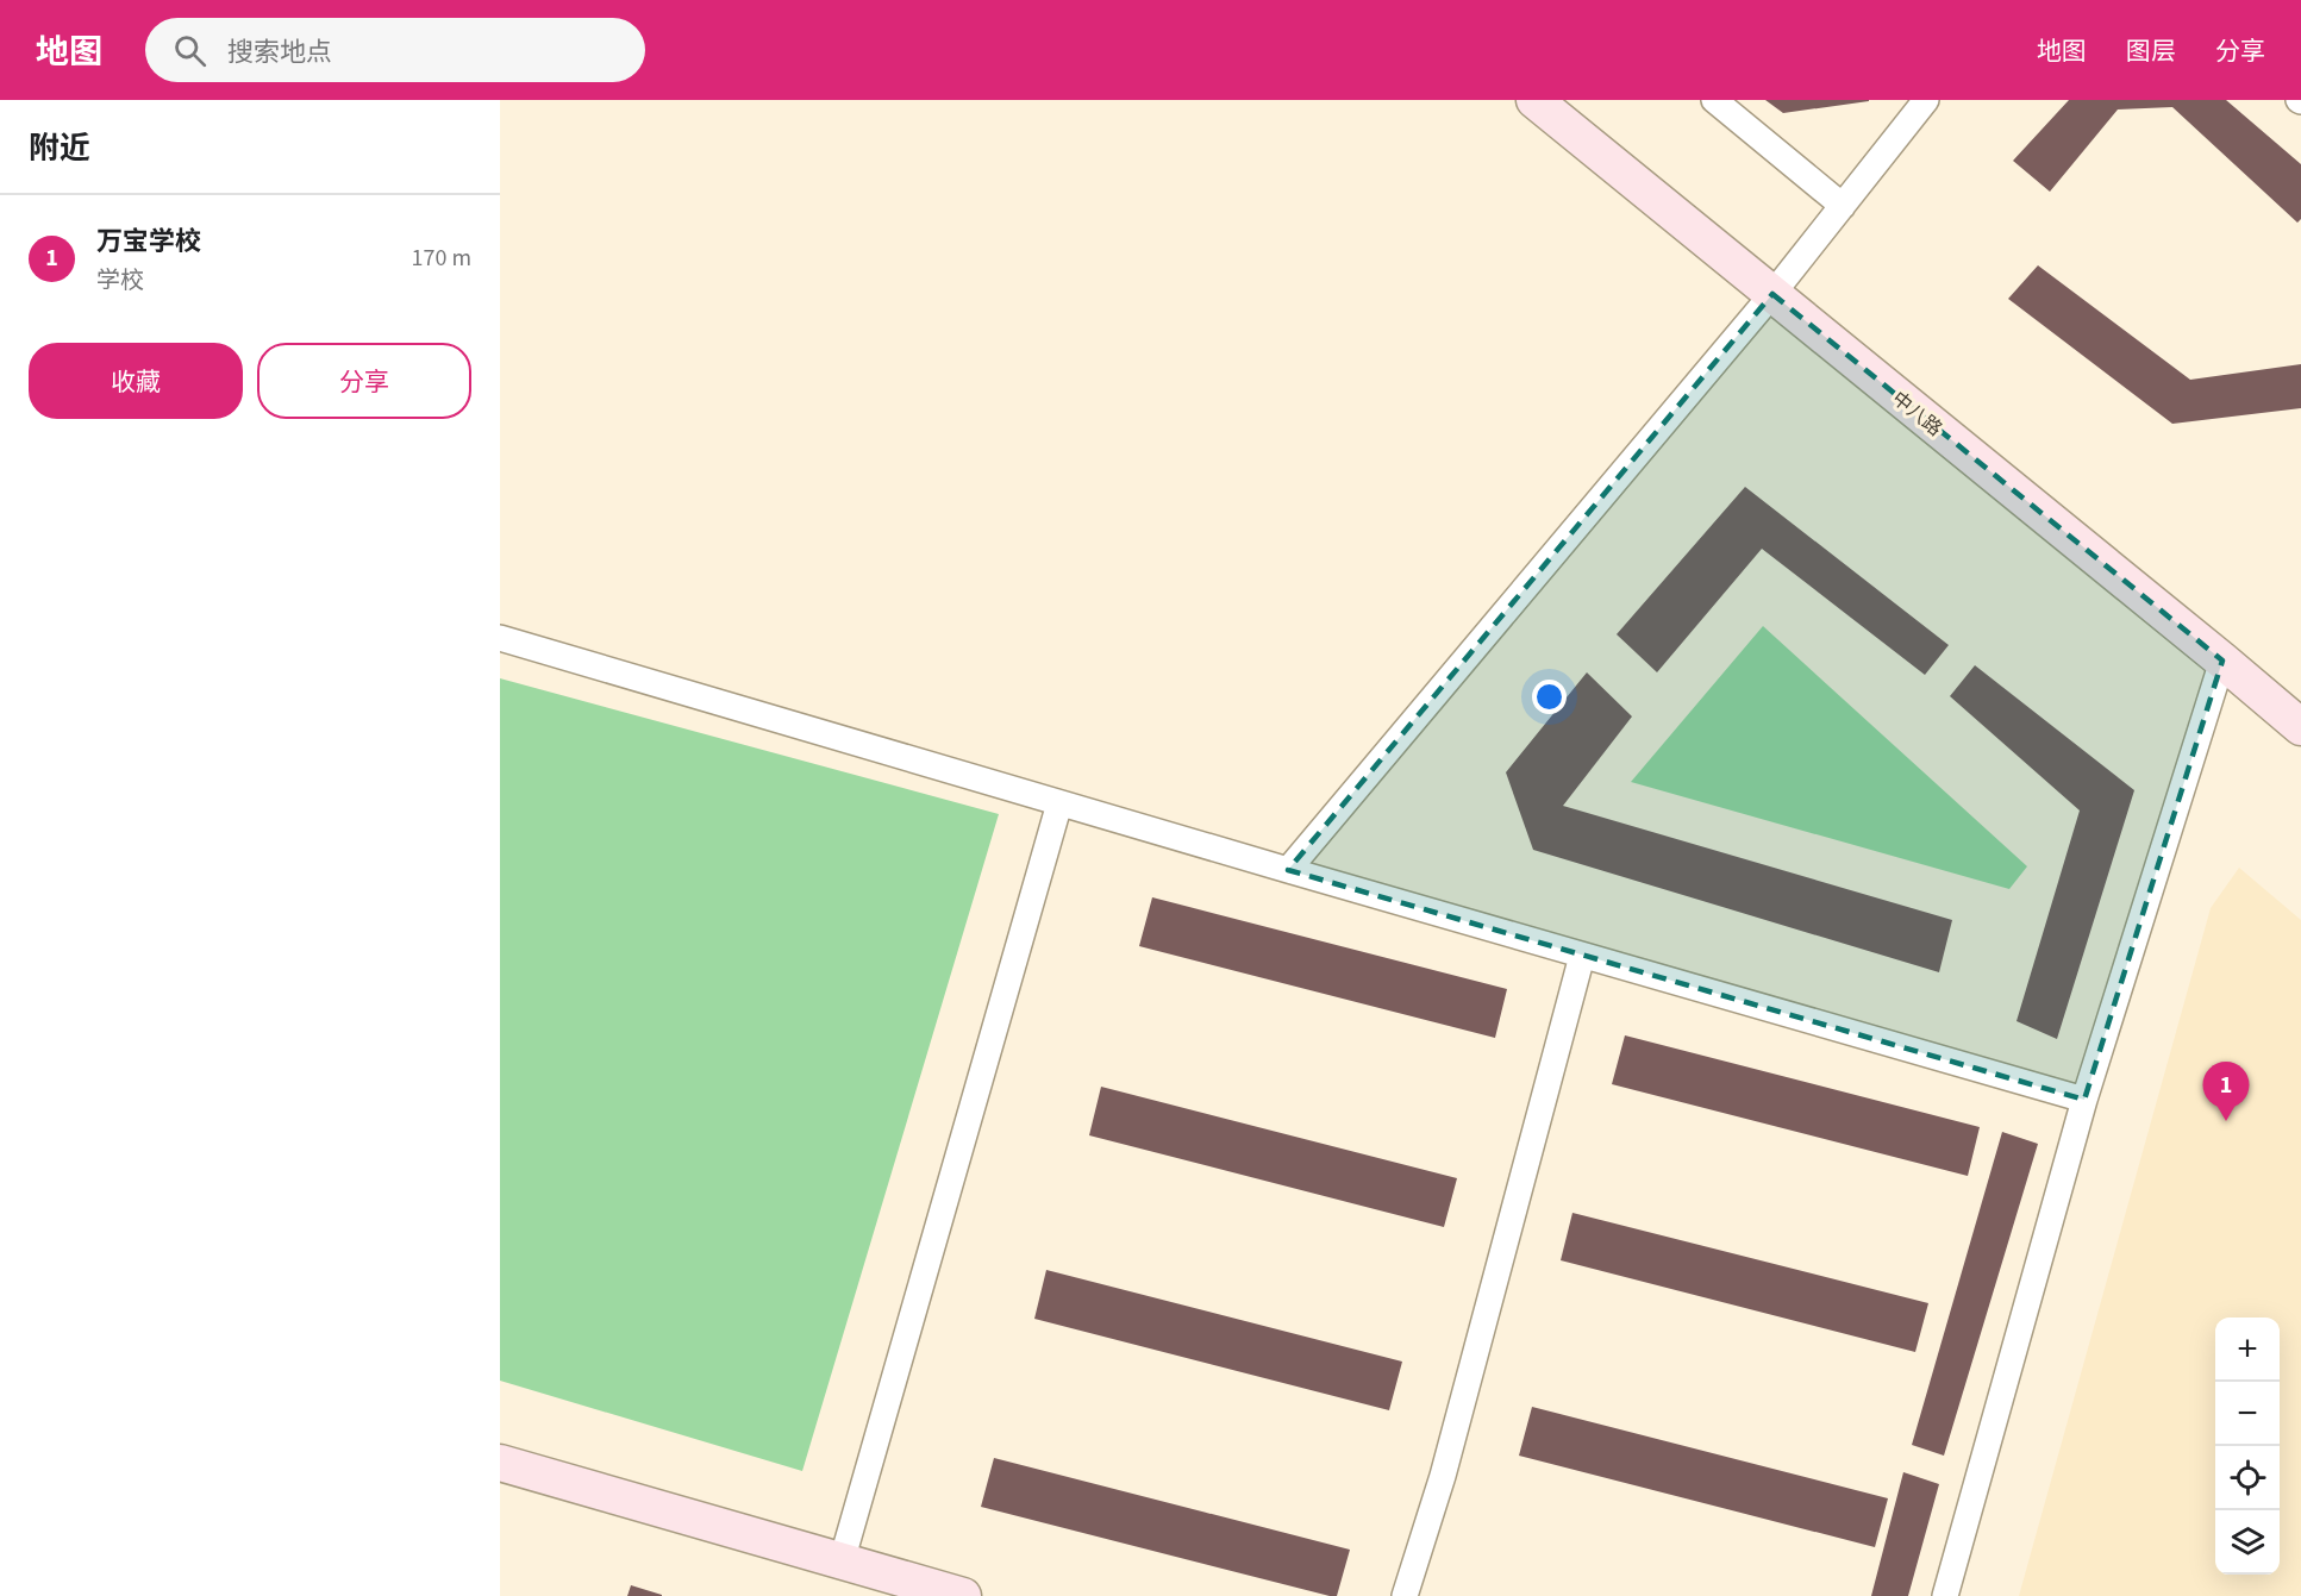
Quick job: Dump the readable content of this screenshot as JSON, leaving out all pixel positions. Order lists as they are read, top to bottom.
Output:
{
  "streets": {
    "main road": ["中八路"]
  },
  "page": {
    "header": "地图",
    "search": "搜索地点",
    "nav": ["地图", "图层", "分享"],
    "heading": "附近",
    "list": [
      {
        "mark": "1",
        "name": "万宝学校",
        "note": "学校",
        "value": "170 m"
      }
    ],
    "buttons": ["收藏", "分享"],
    "pins": "1",
    "map_buttons": ["+", "−"]
  }
}
